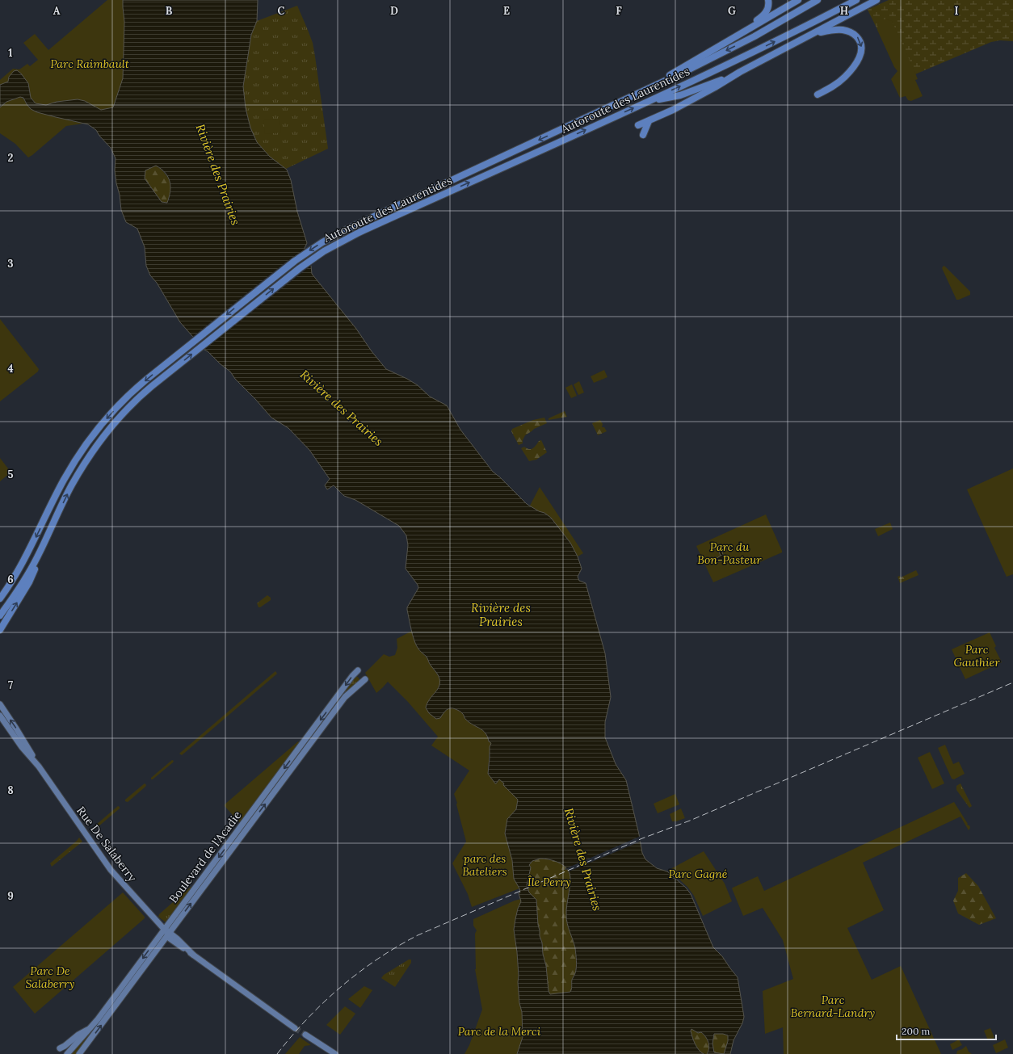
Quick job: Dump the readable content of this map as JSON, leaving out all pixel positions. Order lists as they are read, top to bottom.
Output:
{
  "streets": {
    "highway": ["Autoroute des Laurentides"],
    "main road": ["Rue De Salaberry", "Boulevard de l'Acadie"]
  },
  "crossings": [
    ["Rue De Salaberry", "Boulevard de l'Acadie"]
  ],
  "water": ["Rivière des Prairies"],
  "parks": [
    "Parc Raimbault",
    "Parc du Bon-Pasteur",
    "Parc Gauthier",
    "parc des Bateliers",
    "Parc Gagné",
    "Île Perry",
    "Parc De Salaberry",
    "Parc Bernard-Landry",
    "Parc de la Merci"
  ],
  "scale_bar": "200 m",
  "grid": {
    "columns": [
      "A",
      "B",
      "C",
      "D",
      "E",
      "F",
      "G",
      "H",
      "I"
    ],
    "rows": [
      "1",
      "2",
      "3",
      "4",
      "5",
      "6",
      "7",
      "8",
      "9"
    ]
  }
}
